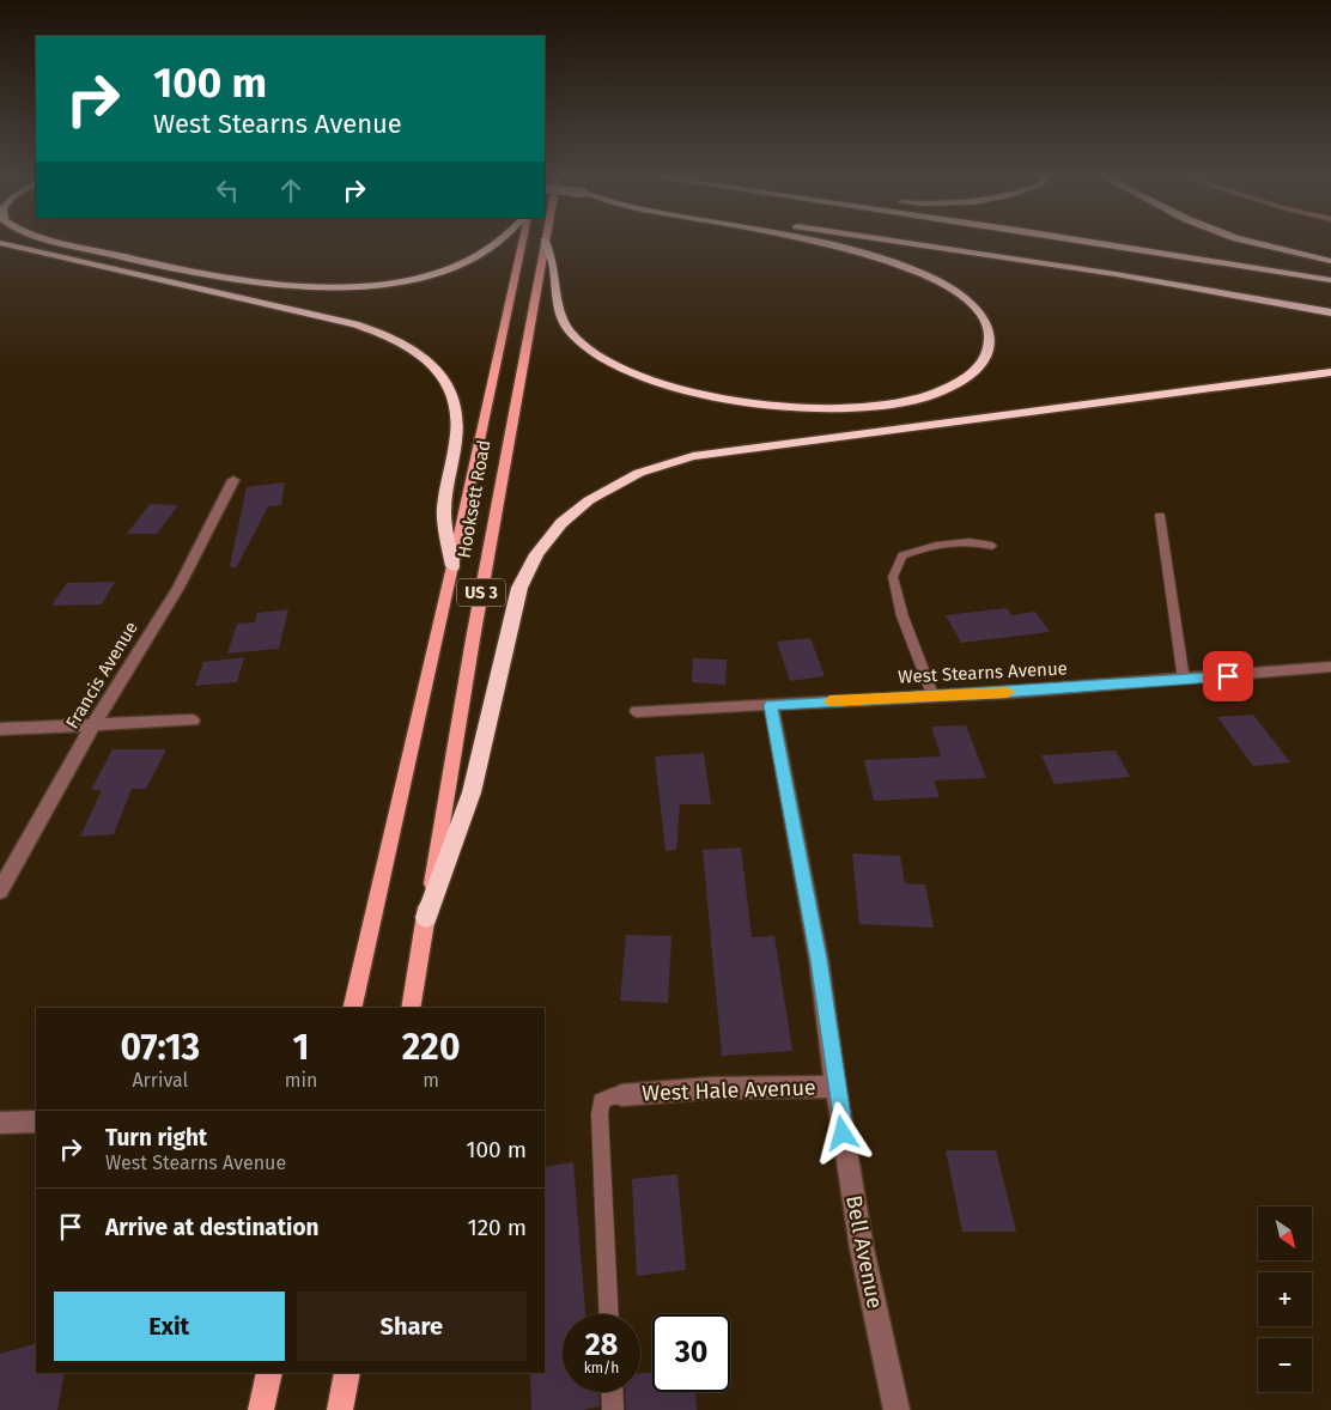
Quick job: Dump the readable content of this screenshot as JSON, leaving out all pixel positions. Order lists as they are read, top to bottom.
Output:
{
  "streets": {
    "main road": ["Hooksett Road", "US 3"],
    "street": [
      "West Stearns Avenue",
      "Francis Avenue",
      "West Hale Avenue",
      "Bell Avenue"
    ]
  },
  "crossings": [
    ["West Stearns Avenue", "Bell Avenue"],
    ["West Hale Avenue", "Bell Avenue"]
  ],
  "north": "bottom right",
  "page": {
    "turn": ["100 m", "West Stearns Avenue"],
    "eta": [
      "07:13",
      "Arrival",
      "1",
      "min",
      "220",
      "m"
    ],
    "list": [
      {
        "name": "Turn right",
        "note": "West Stearns Avenue",
        "value": "100 m"
      },
      {
        "name": "Arrive at destination",
        "value": "120 m"
      }
    ],
    "map_buttons": ["+", "−"],
    "buttons": ["Exit", "Share"],
    "speed": "28 km/h",
    "limit": "30"
  }
}
